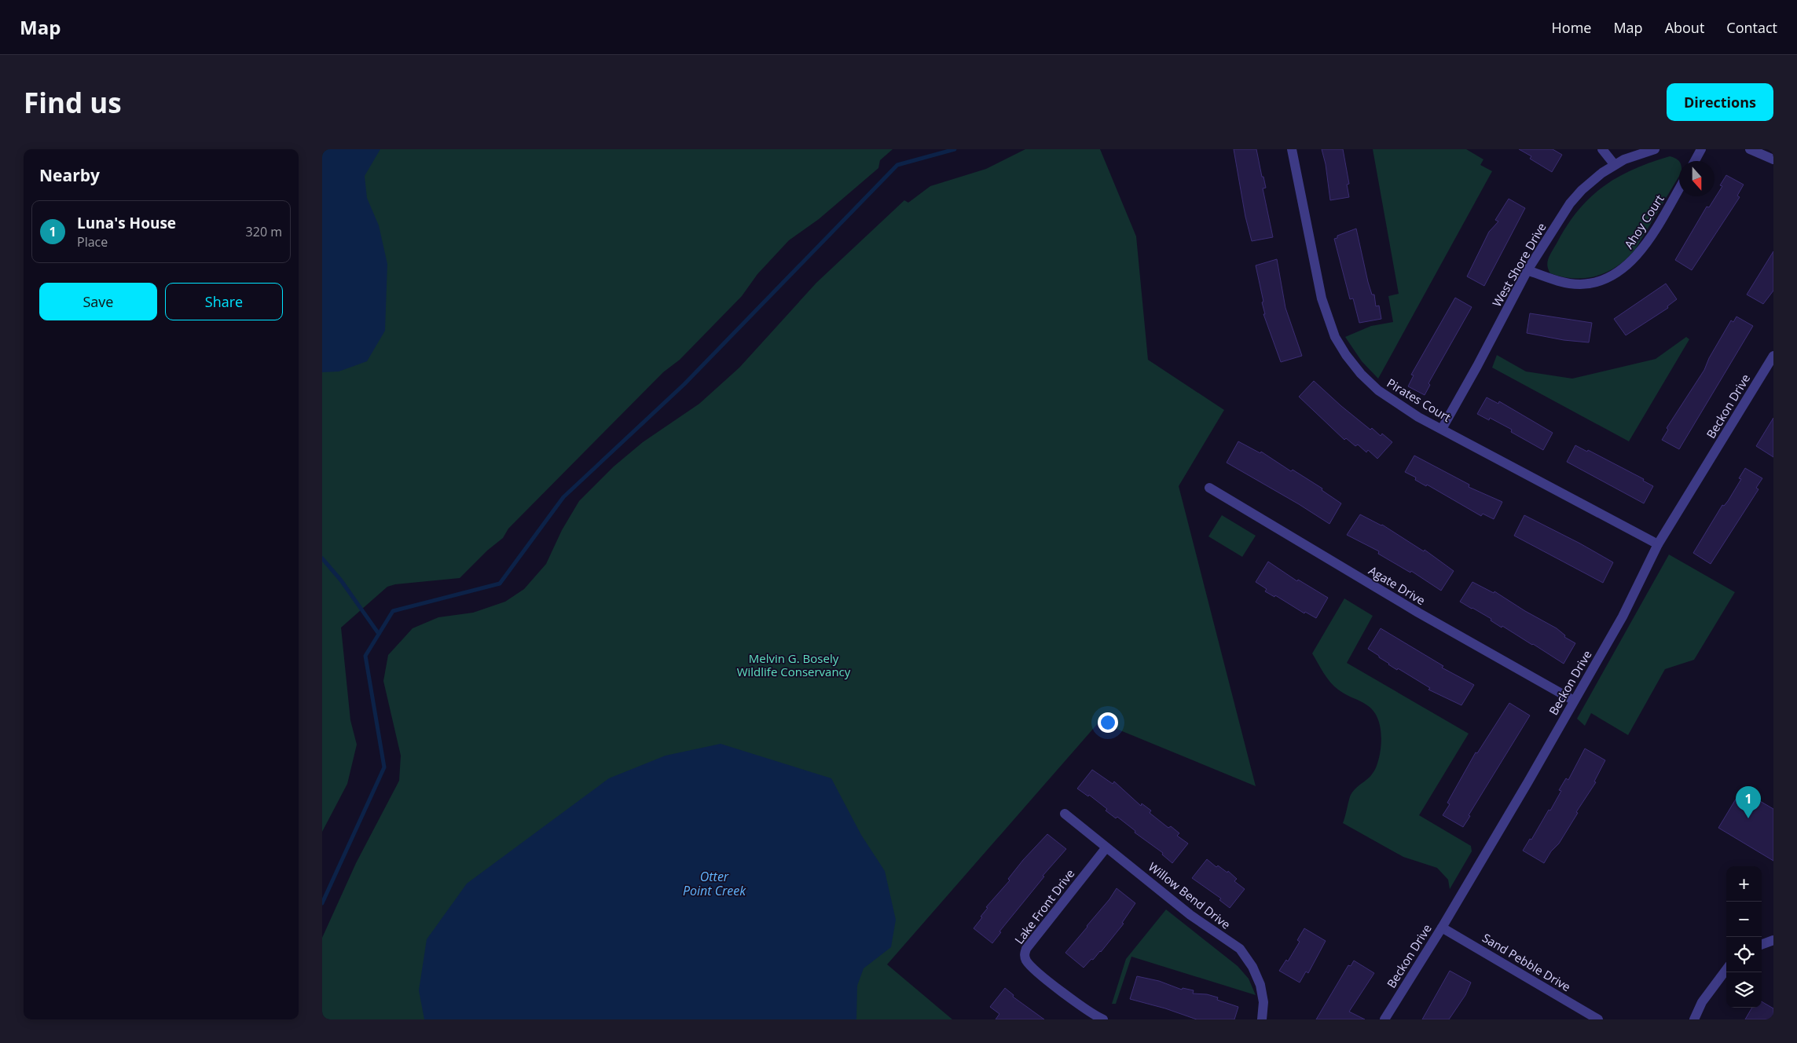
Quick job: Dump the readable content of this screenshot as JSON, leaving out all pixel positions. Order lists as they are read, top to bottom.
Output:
{
  "streets": {
    "street": [
      "Ahoy Court",
      "West Shore Drive",
      "Pirates Court",
      "Beckon Drive",
      "Agate Drive",
      "Willow Bend Drive",
      "Lake Front Drive",
      "Sand Pebble Drive"
    ]
  },
  "crossings": [
    ["Ahoy Court", "West Shore Drive"],
    ["West Shore Drive", "Pirates Court"],
    ["Pirates Court", "Beckon Drive"],
    ["Beckon Drive", "Agate Drive"],
    ["Beckon Drive", "Sand Pebble Drive"],
    ["Willow Bend Drive", "Lake Front Drive"]
  ],
  "water": ["Otter Point Creek"],
  "parks": ["Melvin G. Bosely Wildlife Conservancy"],
  "north": "bottom",
  "page": {
    "header": "Map",
    "nav": [
      "Home",
      "Map",
      "About",
      "Contact"
    ],
    "buttons": [
      "Directions",
      ["Save", "Share"]
    ],
    "title": "Find us",
    "heading": "Nearby",
    "list": [
      {
        "mark": "1",
        "name": "Luna's House",
        "note": "Place",
        "value": "320 m"
      }
    ],
    "pins": "1",
    "map_buttons": ["+", "−"]
  }
}
